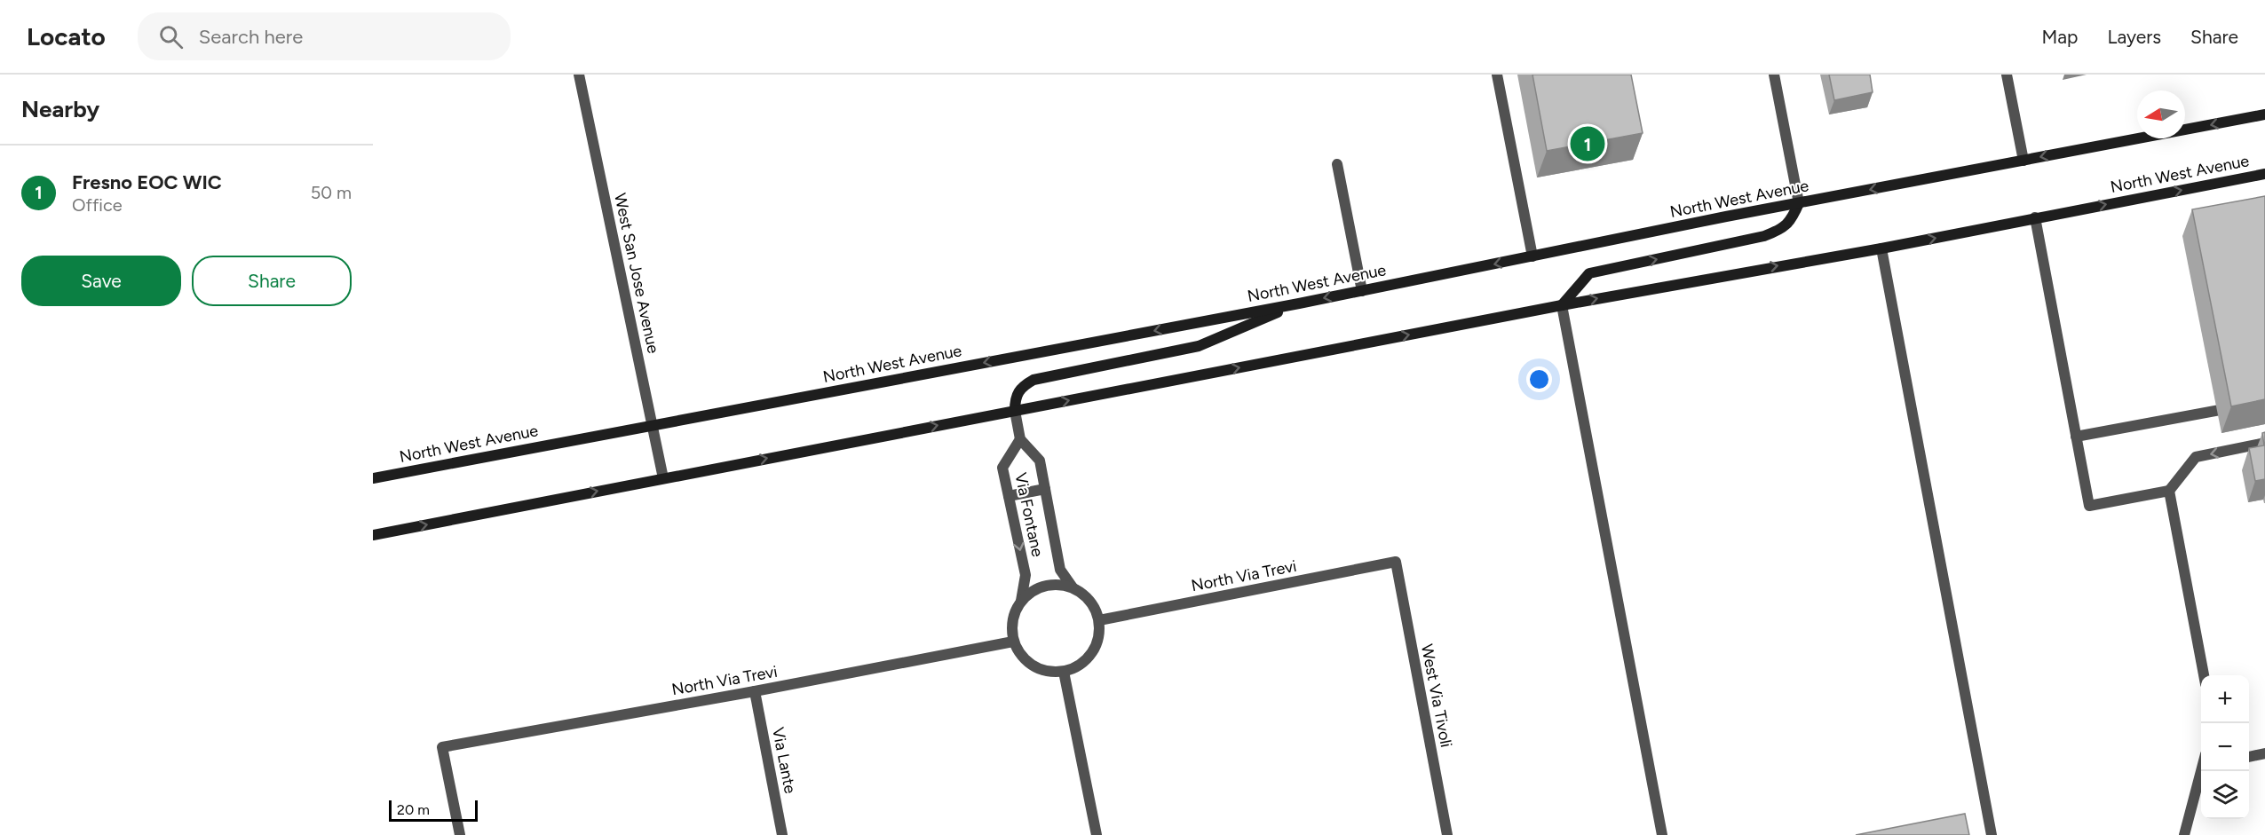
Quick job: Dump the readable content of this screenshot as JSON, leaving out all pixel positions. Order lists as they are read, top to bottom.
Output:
{
  "streets": {
    "main road": ["North West Avenue"],
    "street": [
      "West San Jose Avenue",
      "Via Fontane",
      "North Via Trevi",
      "West Via Tivoli",
      "Via Lante"
    ]
  },
  "crossings": [
    ["North West Avenue", "West San Jose Avenue"],
    ["Via Fontane", "North Via Trevi"],
    ["North Via Trevi", "West Via Tivoli"],
    ["North Via Trevi", "Via Lante"]
  ],
  "scale_bar": "20 m",
  "north": "left",
  "page": {
    "header": "Locato",
    "search": "Search here",
    "nav": ["Map", "Layers", "Share"],
    "heading": "Nearby",
    "pins": "1",
    "list": [
      {
        "mark": "1",
        "name": "Fresno EOC WIC",
        "note": "Office",
        "value": "50 m"
      }
    ],
    "buttons": ["Save", "Share"],
    "map_buttons": ["+", "−"],
    "scale": "20 m"
  }
}
